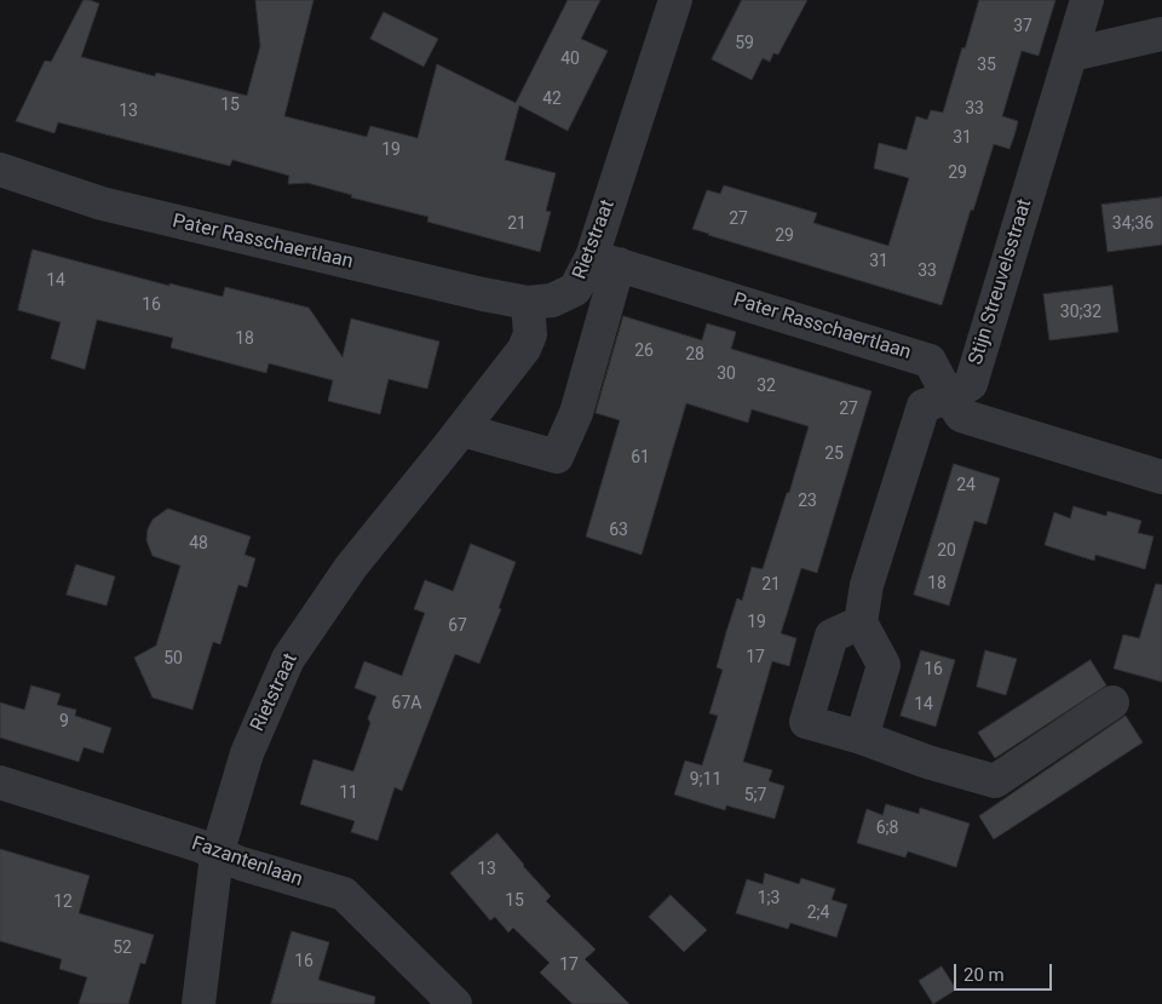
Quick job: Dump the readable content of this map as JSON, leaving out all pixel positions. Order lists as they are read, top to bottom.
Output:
{
  "streets": {
    "street": [
      "Rietstraat",
      "Pater Rasschaertlaan",
      "Stijn Streuvelsstraat",
      "Fazantenlaan"
    ]
  },
  "crossings": [
    ["Rietstraat", "Pater Rasschaertlaan"],
    ["Rietstraat", "Fazantenlaan"],
    ["Pater Rasschaertlaan", "Stijn Streuvelsstraat"]
  ],
  "house_numbers": [
    "37",
    "59",
    "40",
    "35",
    "42",
    "15",
    "33",
    "13",
    "31",
    "19",
    "29",
    "27",
    "21",
    "34;36",
    "29",
    "31",
    "33",
    "14",
    "16",
    "30;32",
    "18",
    "26",
    "28",
    "30",
    "32",
    "27",
    "25",
    "61",
    "24",
    "23",
    "63",
    "48",
    "20",
    "18",
    "21",
    "19",
    "67",
    "17",
    "50",
    "16",
    "67A",
    "14",
    "9",
    "9;11",
    "11",
    "5;7",
    "6;8",
    "13",
    "1;3",
    "15",
    "12",
    "2;4",
    "52",
    "16",
    "17"
  ],
  "scale_bar": "20 m"
}
